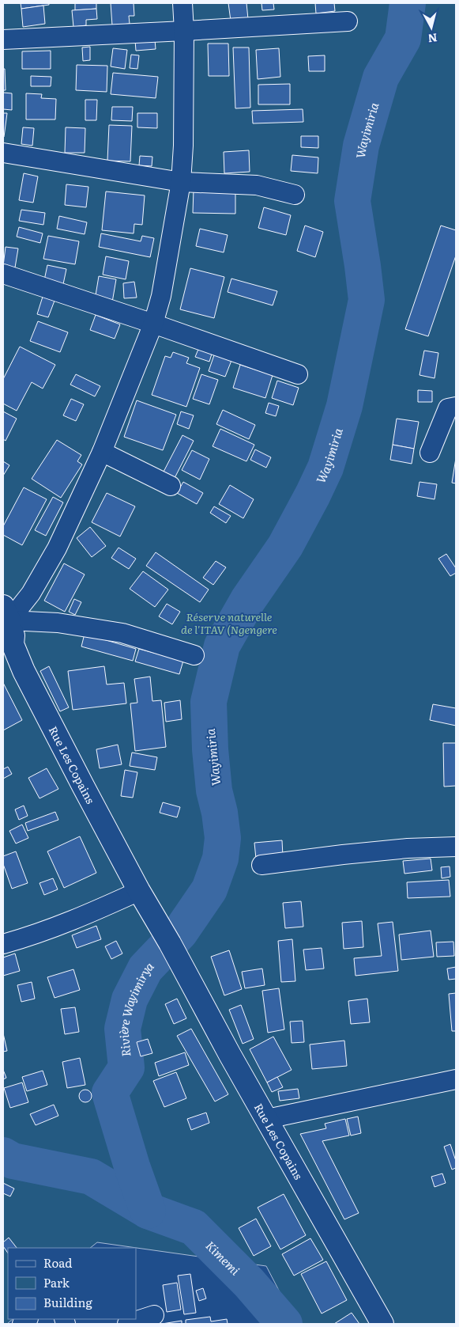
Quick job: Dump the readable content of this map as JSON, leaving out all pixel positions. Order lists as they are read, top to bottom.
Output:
{
  "streets": {
    "street": ["Rue Les Copains"]
  },
  "water": ["Wayimiria", "Rivière Wayimirya", "Kimemi"],
  "parks": ["Réserve naturelle de l'ITAV (Ngengere"],
  "legend": ["Road", "Park", "Building"],
  "north": "bottom"
}
